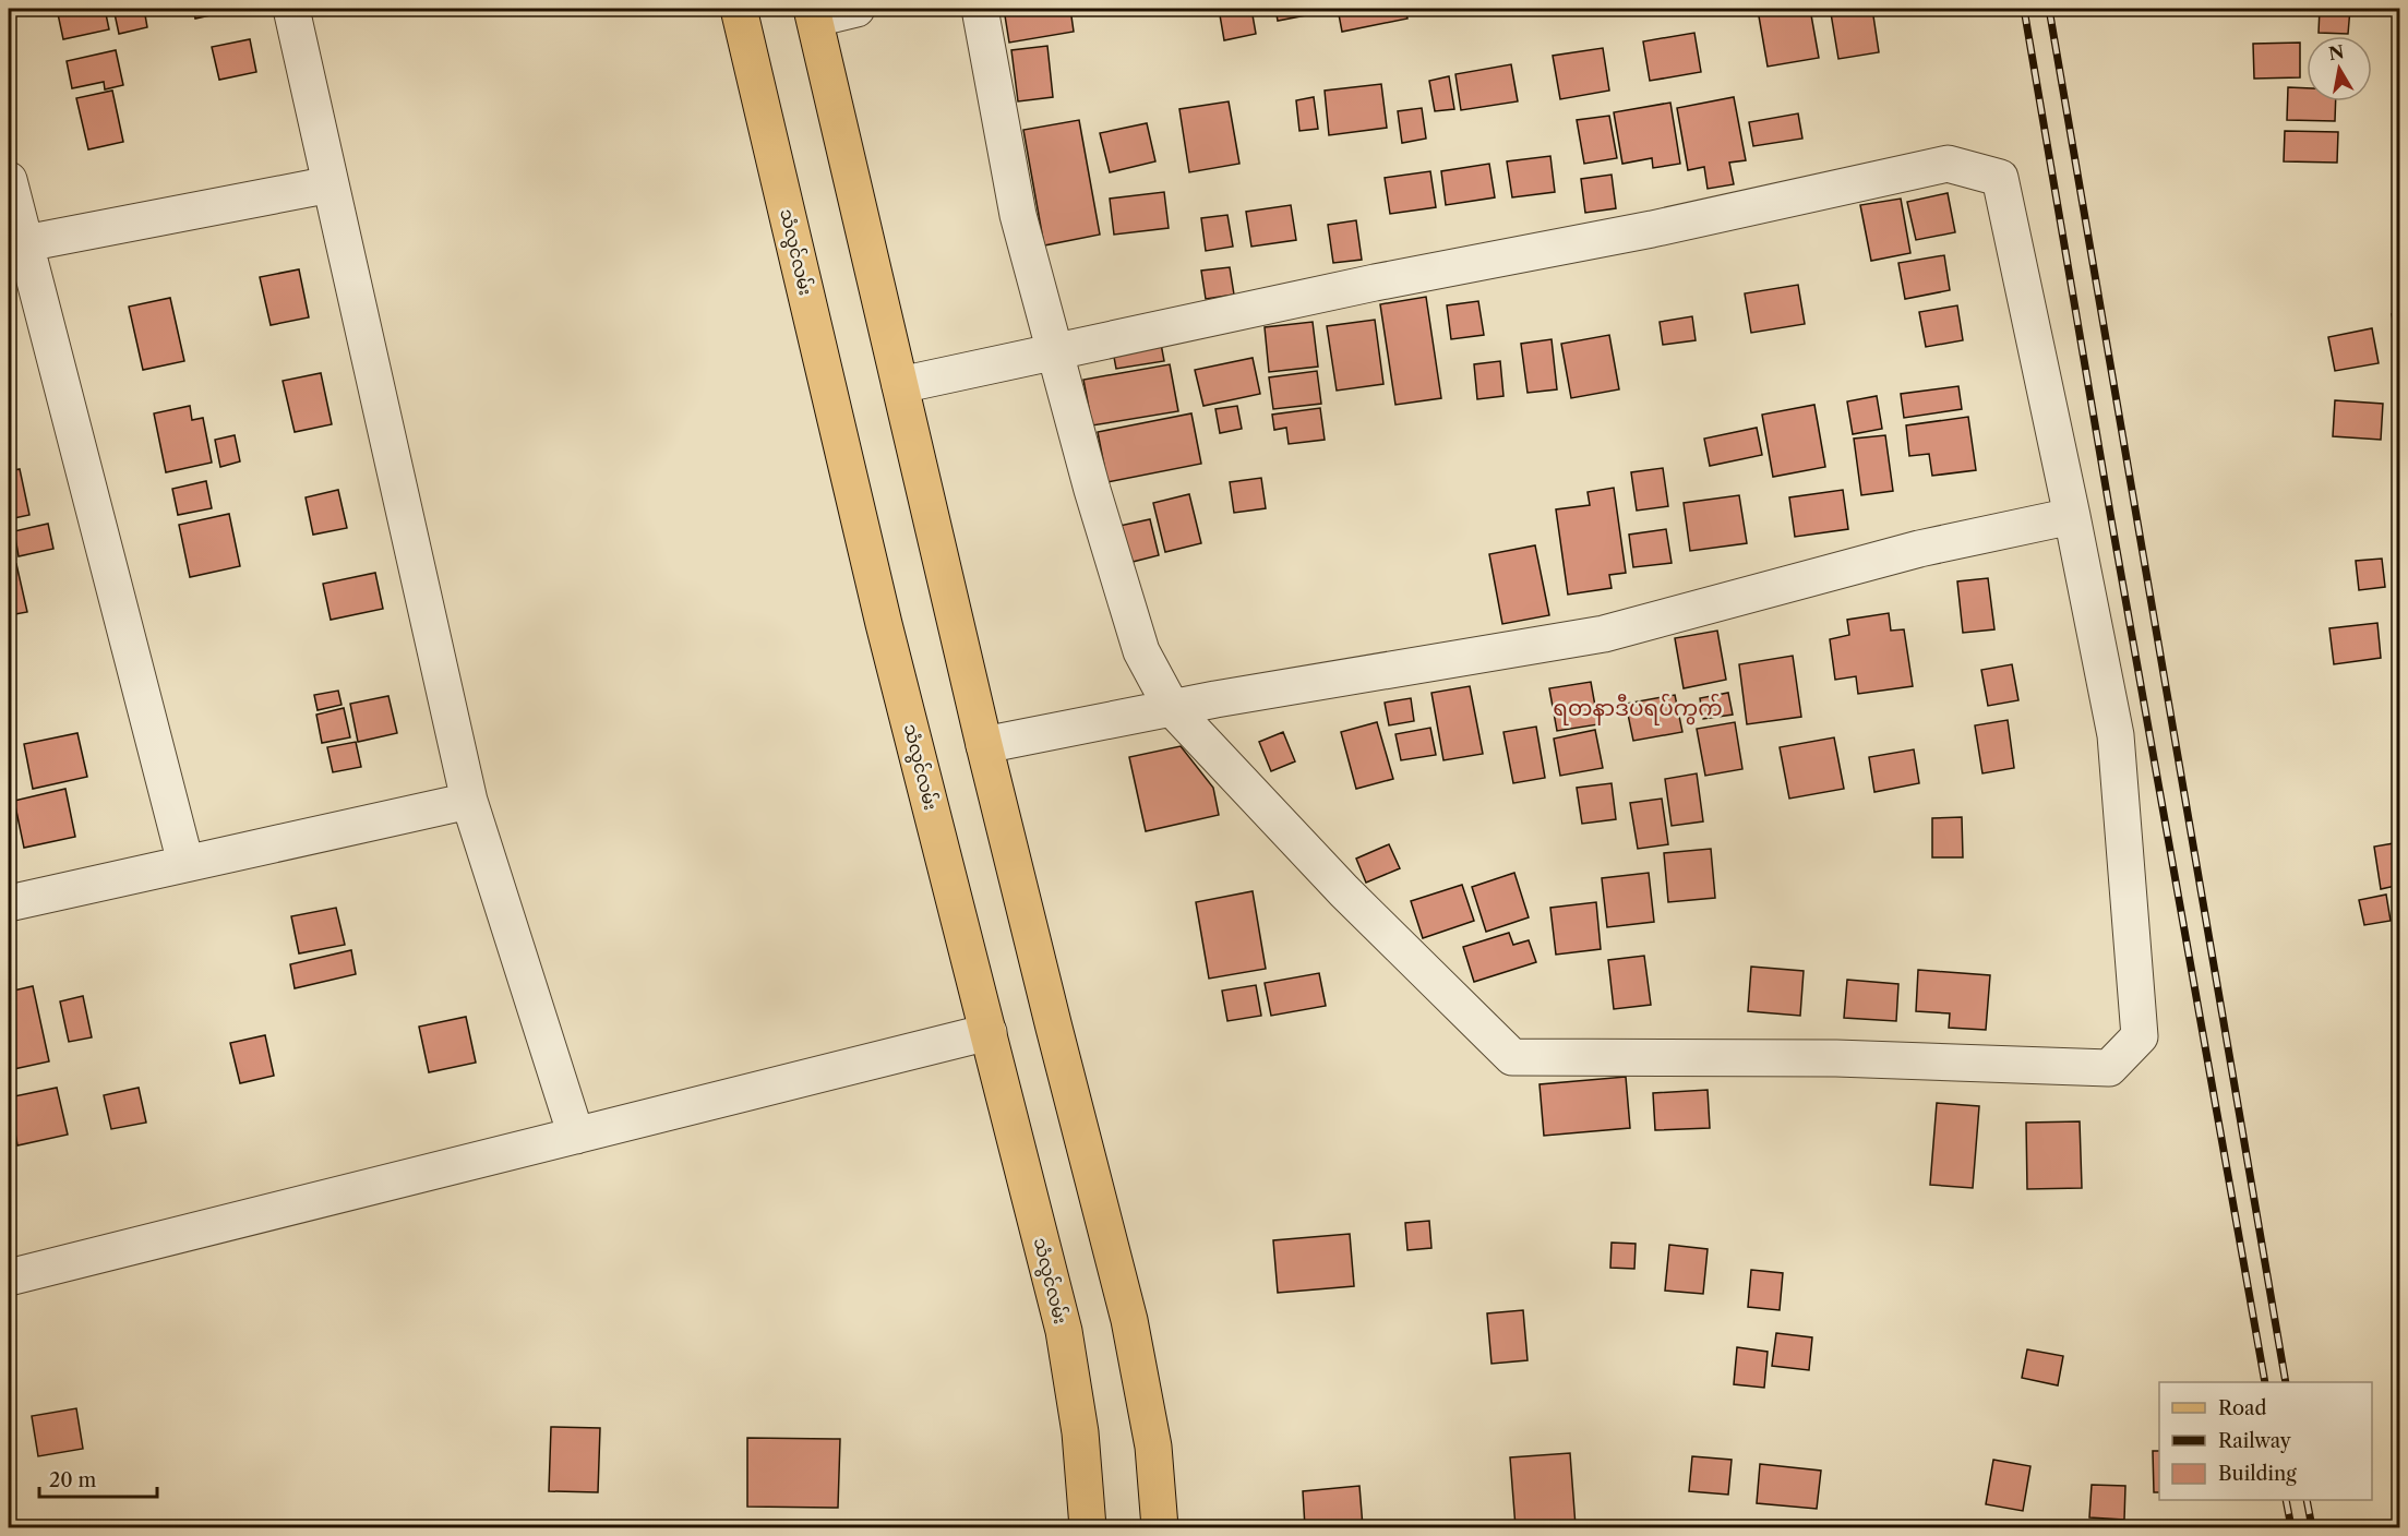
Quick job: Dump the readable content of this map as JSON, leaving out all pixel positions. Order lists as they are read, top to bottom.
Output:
{
  "streets": {
    "main road": ["သံလွင်လမ်း"]
  },
  "districts": ["ရတနာဒီပရပ်ကွက်"],
  "legend": ["Road", "Railway", "Building"],
  "scale_bar": "20 m",
  "north": "top"
}
